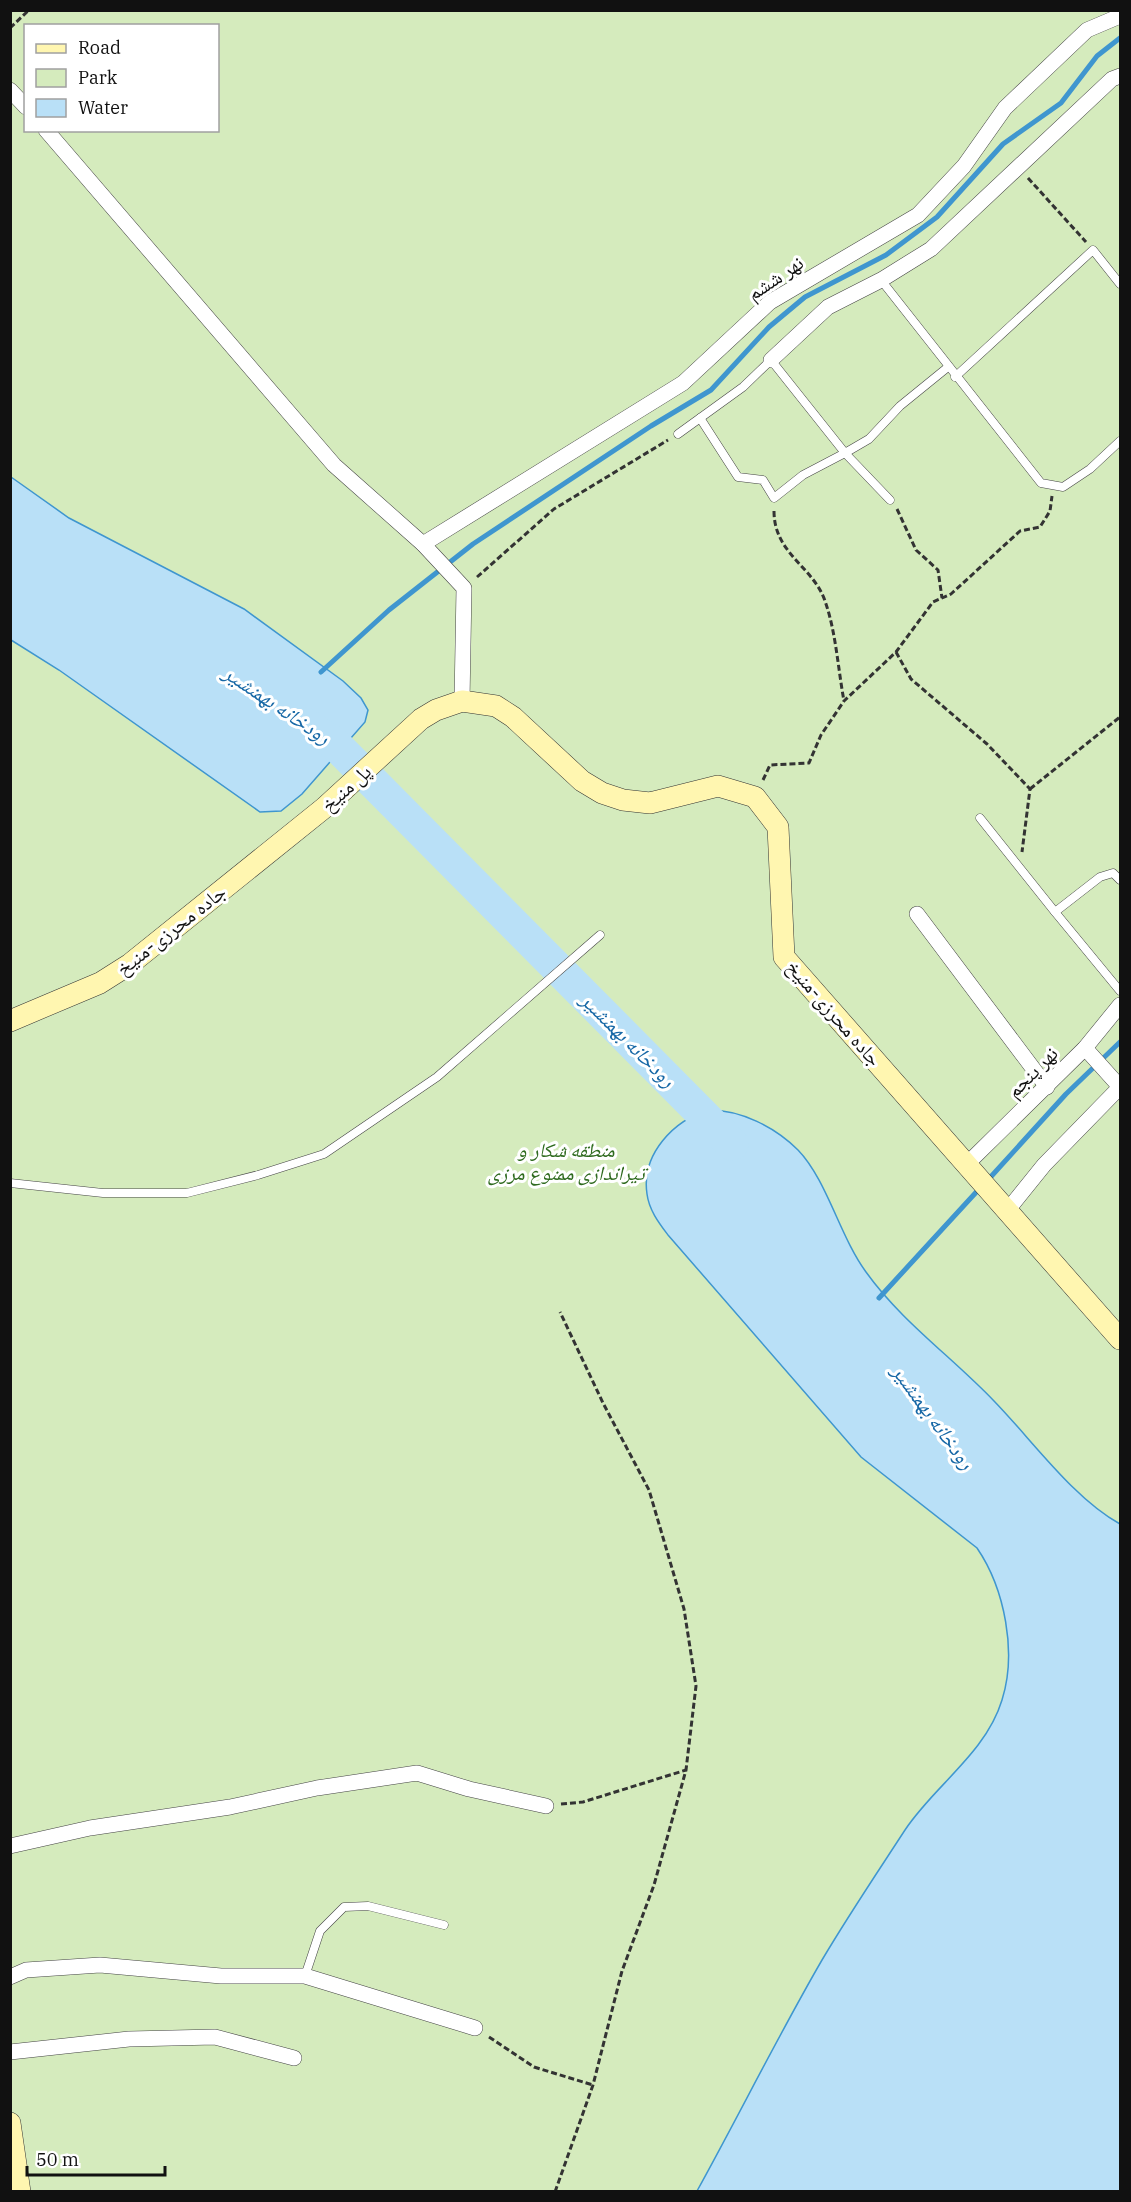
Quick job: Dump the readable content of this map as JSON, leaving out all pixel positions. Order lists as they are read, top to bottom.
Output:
{
  "streets": {
    "main road": ["پل منیخ", "جاده محرزی-منیخ"],
    "street": ["نهر ششم", "نهر پنجم"]
  },
  "crossings": [
    ["پل منیخ", "جاده محرزی-منیخ"],
    ["جاده محرزی-منیخ", "نهر پنجم"]
  ],
  "water": ["رودخانه بهمنشیر"],
  "parks": ["منطقه شکار و تیراندازی ممنوع مرزی"],
  "legend": ["Road", "Park", "Water"],
  "scale_bar": "50 m"
}
